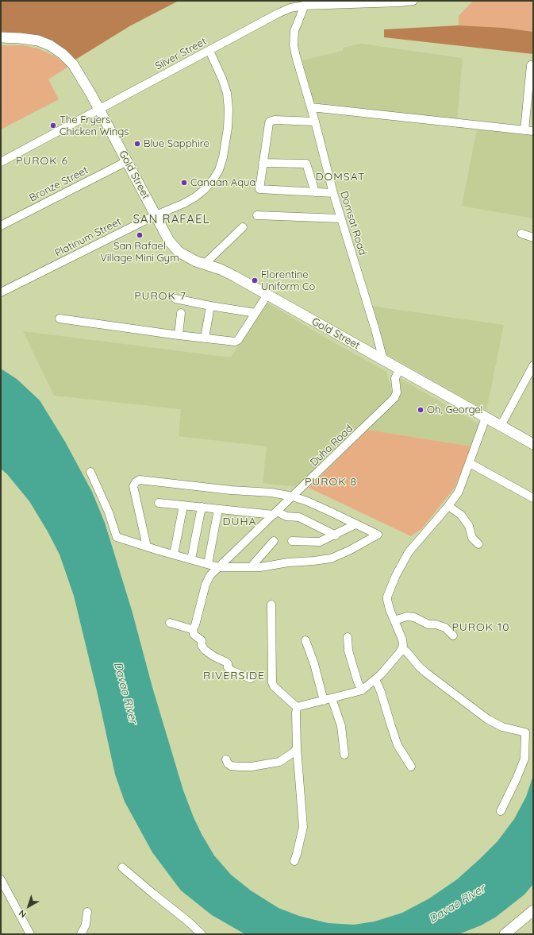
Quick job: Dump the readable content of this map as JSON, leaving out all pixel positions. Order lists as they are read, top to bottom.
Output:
{
  "streets": {
    "main road": ["Gold Street"],
    "street": [
      "Silver Street",
      "Bronze Street",
      "Domsat Road",
      "Platinum Street",
      "Duha Road"
    ]
  },
  "crossings": [
    ["Silver Street", "Gold Street"],
    ["Silver Street", "Domsat Road"],
    ["Silver Street", "Platinum Street"],
    ["Gold Street", "Bronze Street"],
    ["Gold Street", "Domsat Road"],
    ["Gold Street", "Platinum Street"],
    ["Gold Street", "Duha Road"]
  ],
  "districts": [
    "PUROK 6",
    "DOMSAT",
    "SAN RAFAEL",
    "PUROK 7",
    "PUROK 8",
    "DUHA",
    "PUROK 10",
    "RIVERSIDE"
  ],
  "water": ["Davao River"],
  "places": [
    "The Fryers Chicken Wings",
    "Blue Sapphire",
    "Canaan Aqua",
    "San Rafael Village Mini Gym",
    "Florentine Uniform Co",
    "Oh, George!"
  ],
  "north": "bottom left"
}
